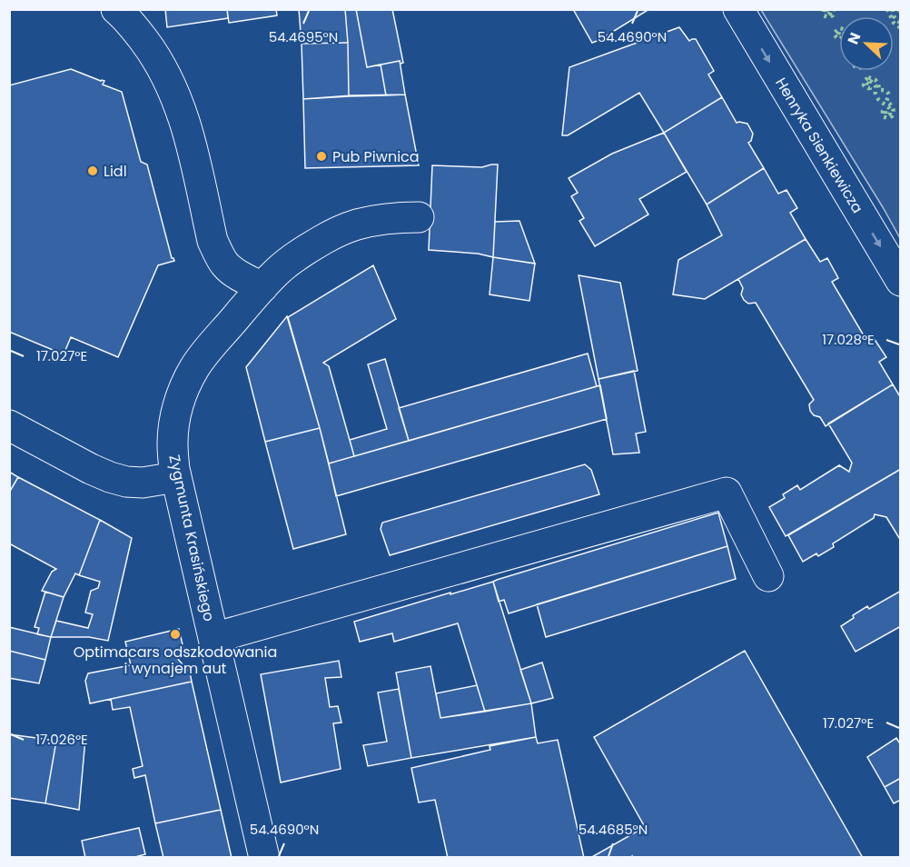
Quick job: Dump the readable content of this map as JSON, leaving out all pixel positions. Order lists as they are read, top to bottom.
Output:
{
  "streets": {
    "street": ["Henryka Sienkiewicza", "Zygmunta Krasińskiego"]
  },
  "one_way": ["Henryka Sienkiewicza"],
  "places": ["Pub Piwnica", "Lidl", "Optimacars odszkodowania i wynajem aut"],
  "north": "top left",
  "coordinates": [
    "54.4695°N",
    "54.4690°N",
    "17.028°E",
    "17.027°E",
    "17.026°E",
    "54.4685°N"
  ]
}
